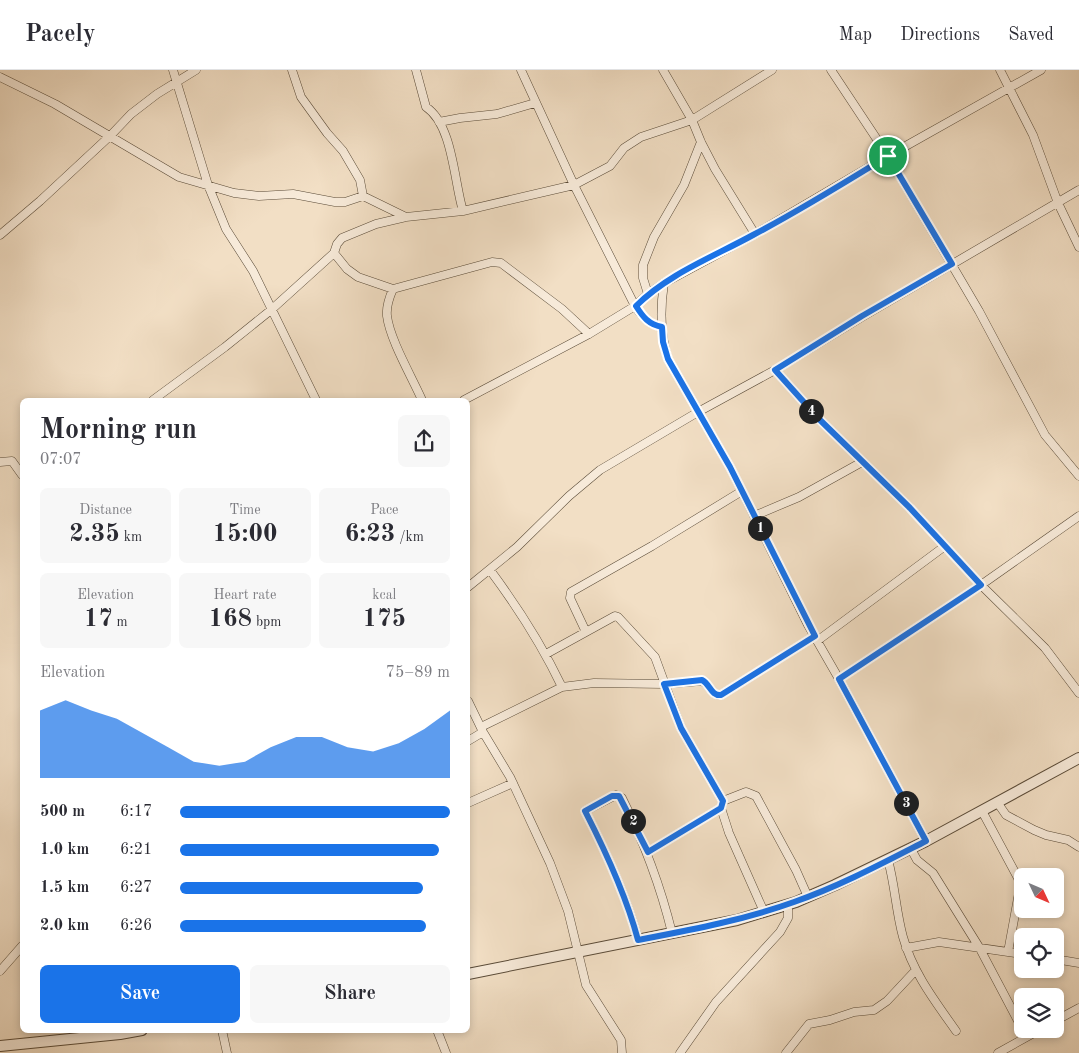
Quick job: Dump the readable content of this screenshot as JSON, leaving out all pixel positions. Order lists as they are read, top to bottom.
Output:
{
  "north": "bottom right",
  "page": {
    "header": "Pacely",
    "nav": ["Map", "Directions", "Saved"],
    "heading": ["Morning run", "07:07"],
    "pins": [
      "4",
      "1",
      "3",
      "2"
    ],
    "stats": [
      ["Distance", "2.35 km"],
      ["Time", "15:00"],
      ["Pace", "6:23 /km"],
      ["Elevation", "17 m"],
      ["Heart rate", "168 bpm"],
      ["kcal", "175"]
    ],
    "chart": ["Elevation", "75–89 m"],
    "list": [
      {
        "name": "500 m",
        "note": "6:17"
      },
      {
        "name": "1.0 km",
        "note": "6:21"
      },
      {
        "name": "1.5 km",
        "note": "6:27"
      },
      {
        "name": "2.0 km",
        "note": "6:26"
      }
    ],
    "buttons": ["Save", "Share"]
  }
}
